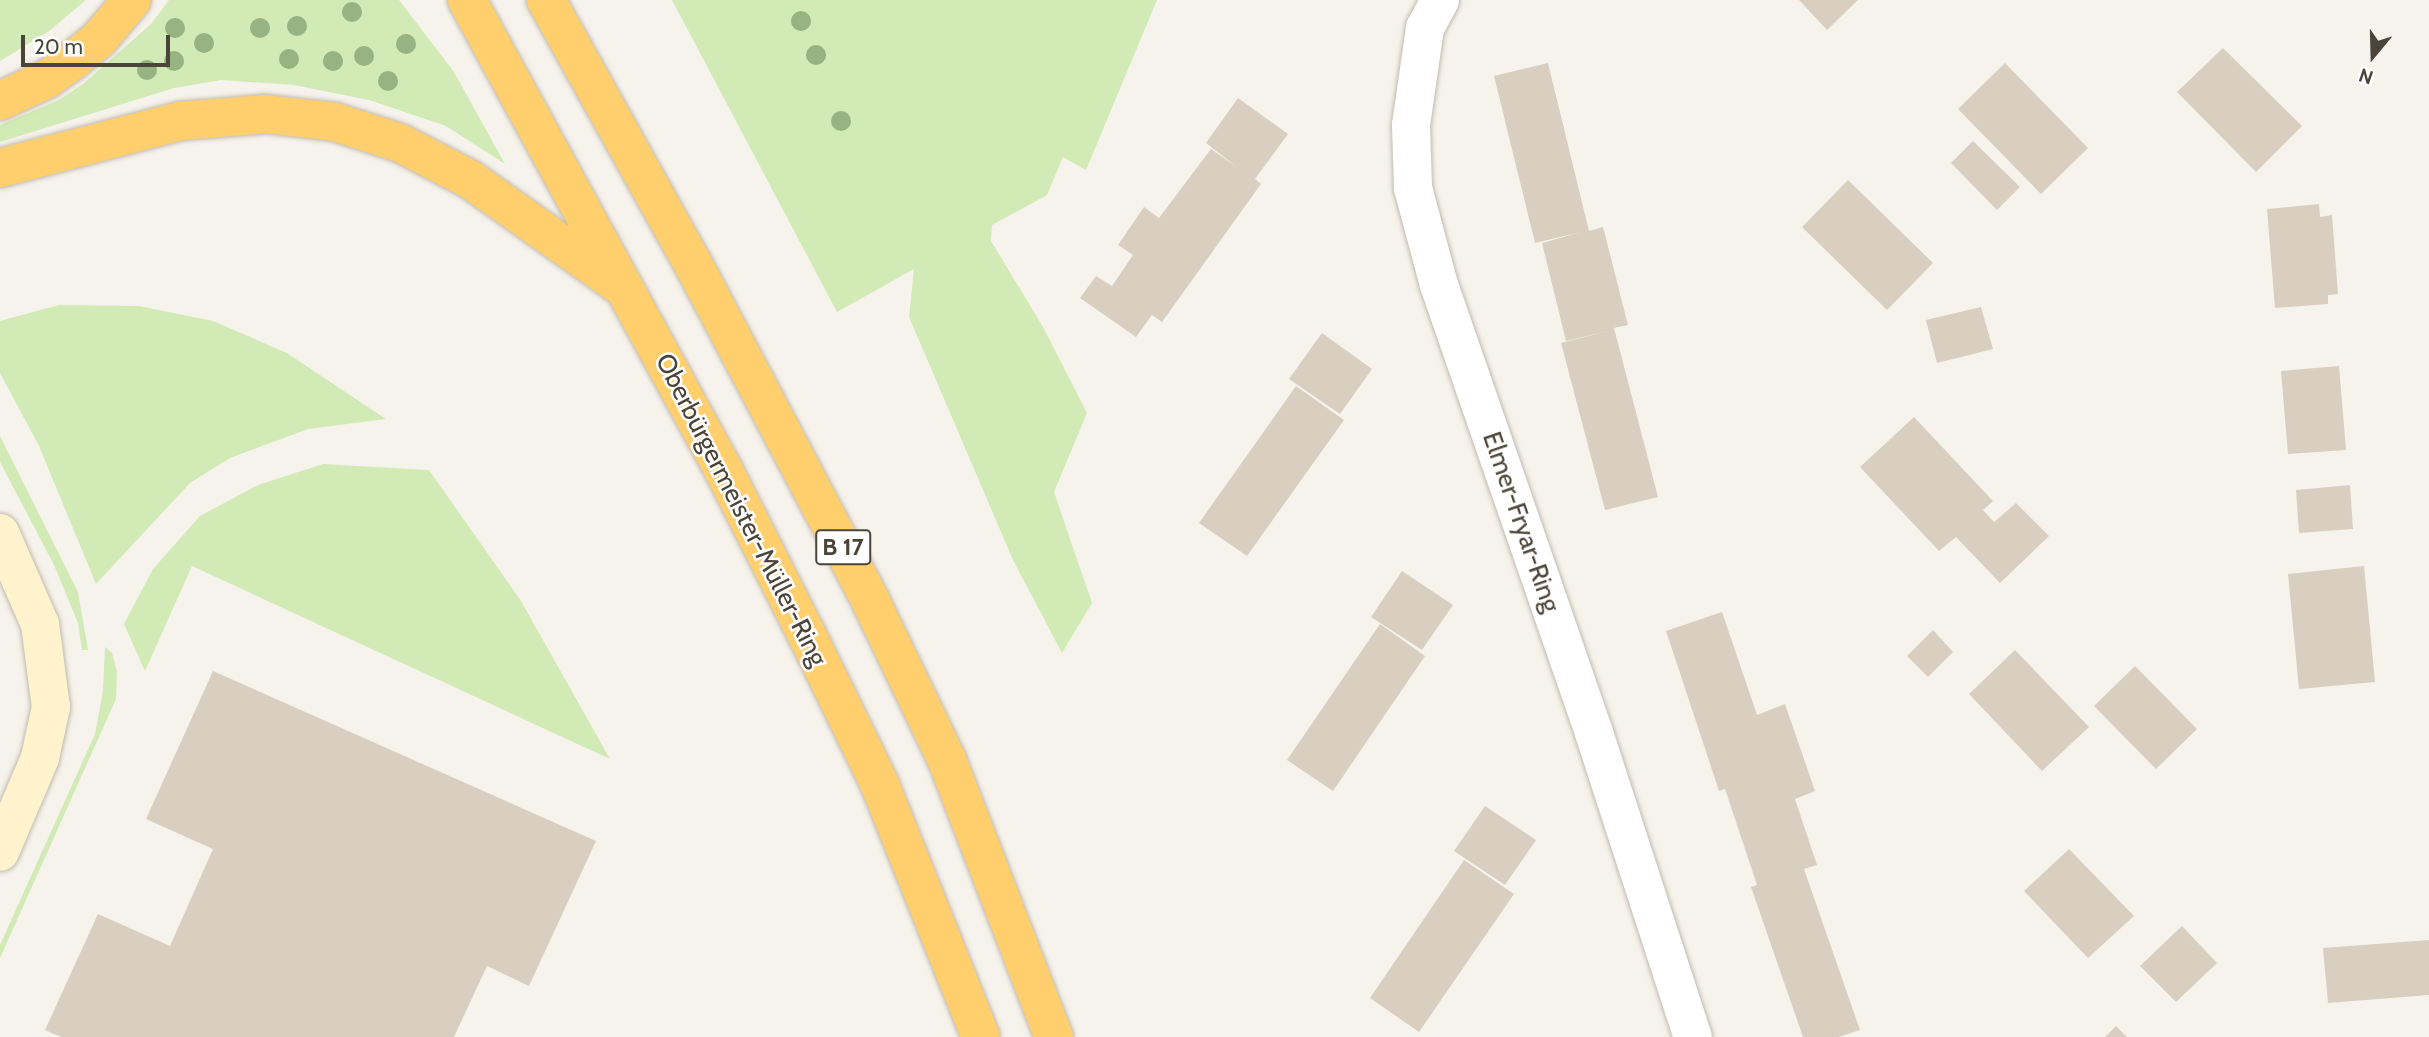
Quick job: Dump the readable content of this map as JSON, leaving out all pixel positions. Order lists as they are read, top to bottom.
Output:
{
  "streets": {
    "highway": ["Oberbürgermeister-Müller-Ring", "B 17"],
    "street": ["Elmer-Fryar-Ring"]
  },
  "scale_bar": "20 m",
  "north": "bottom"
}
